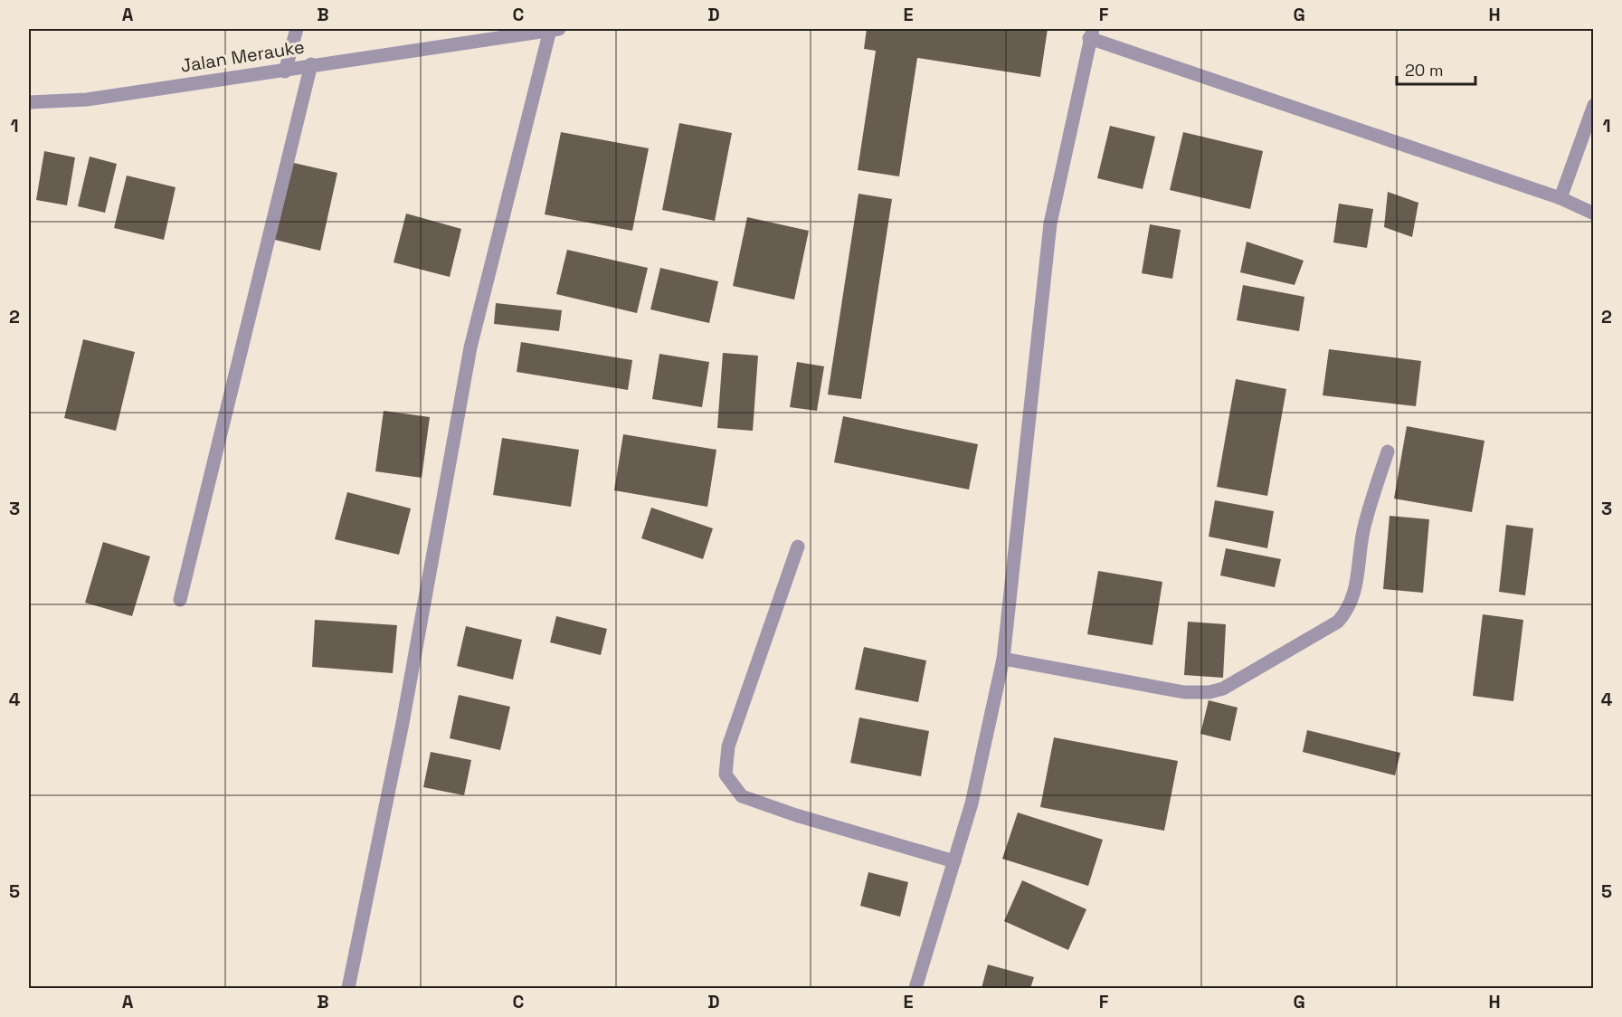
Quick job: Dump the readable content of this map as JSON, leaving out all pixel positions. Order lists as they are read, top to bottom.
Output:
{
  "streets": {
    "street": ["Jalan Merauke"]
  },
  "scale_bar": "20 m",
  "grid": {
    "columns": [
      "A",
      "B",
      "C",
      "D",
      "E",
      "F",
      "G",
      "H"
    ],
    "rows": [
      "1",
      "2",
      "3",
      "4",
      "5"
    ]
  }
}
